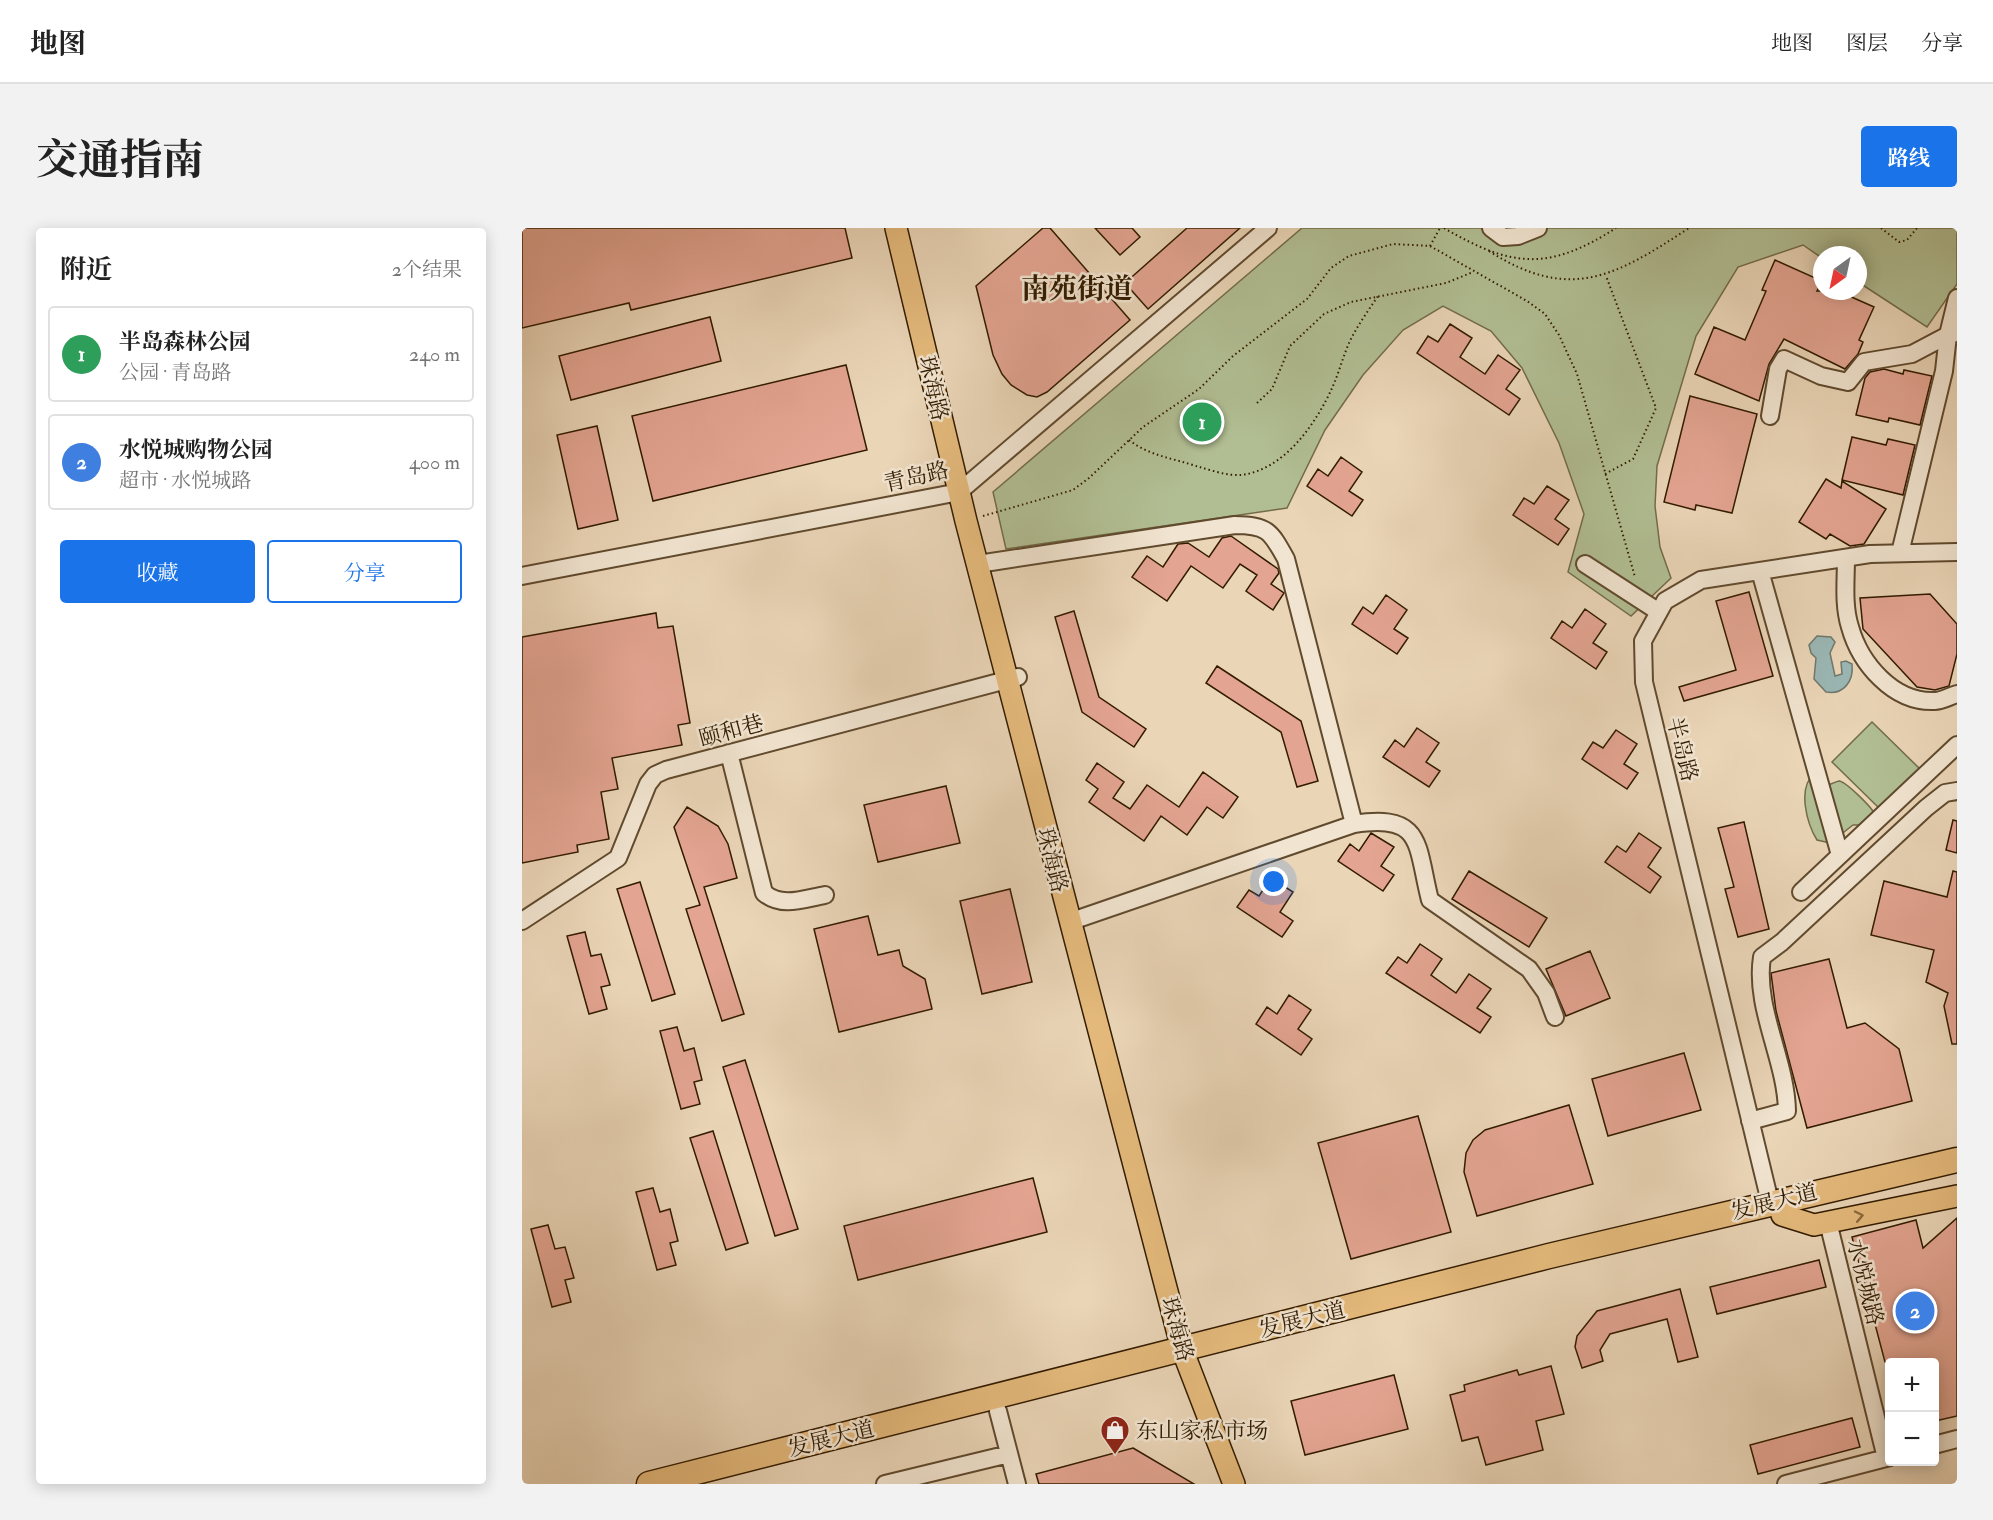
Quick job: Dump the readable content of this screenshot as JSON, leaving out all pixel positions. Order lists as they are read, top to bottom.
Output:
{
  "streets": {
    "highway": ["发展大道"],
    "main road": ["珠海路"],
    "street": [
      "青岛路",
      "颐和巷",
      "半岛路",
      "水悦城路"
    ]
  },
  "crossings": [
    ["珠海路", "青岛路"],
    ["珠海路", "颐和巷"],
    ["珠海路", "发展大道"],
    ["半岛路", "发展大道"]
  ],
  "districts": ["南苑街道"],
  "places": {
    "shop": ["东山家私市场"]
  },
  "north": "bottom left",
  "page": {
    "header": "地图",
    "nav": ["地图", "图层", "分享"],
    "title": "交通指南",
    "buttons": [
      "路线",
      ["收藏", "分享"]
    ],
    "heading": ["附近", "2个结果"],
    "list": [
      {
        "mark": "1",
        "name": "半岛森林公园",
        "note": "公园 · 青岛路",
        "value": "240 m"
      },
      {
        "mark": "2",
        "name": "水悦城购物公园",
        "note": "超市 · 水悦城路",
        "value": "400 m"
      }
    ],
    "pins": ["1", "2"],
    "map_buttons": ["+", "−"]
  }
}
